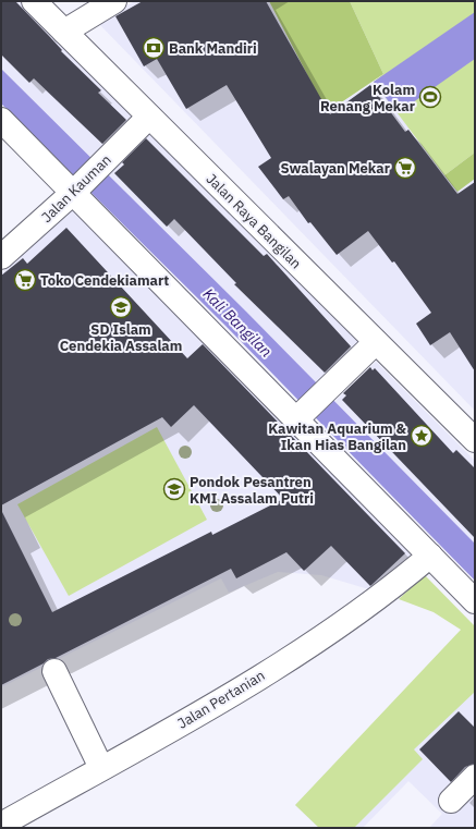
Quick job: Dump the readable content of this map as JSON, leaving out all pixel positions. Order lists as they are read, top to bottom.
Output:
{
  "streets": {
    "street": ["Jalan Kauman", "Jalan Raya Bangilan", "Jalan Pertanian"]
  },
  "crossings": [
    ["Jalan Kauman", "Jalan Raya Bangilan"]
  ],
  "water": ["Kali Bangilan"],
  "places": {
    "bank": ["Bank Mandiri"],
    "sports": ["Kolam Renang Mekar"],
    "supermarket": ["Swalayan Mekar", "Toko Cendekiamart"],
    "school or university": ["SD Islam Cendekia Assalam", "Pondok Pesantren KMI Assalam Putri"],
    "place": ["Kawitan Aquarium & Ikan Hias Bangilan"]
  }
}
